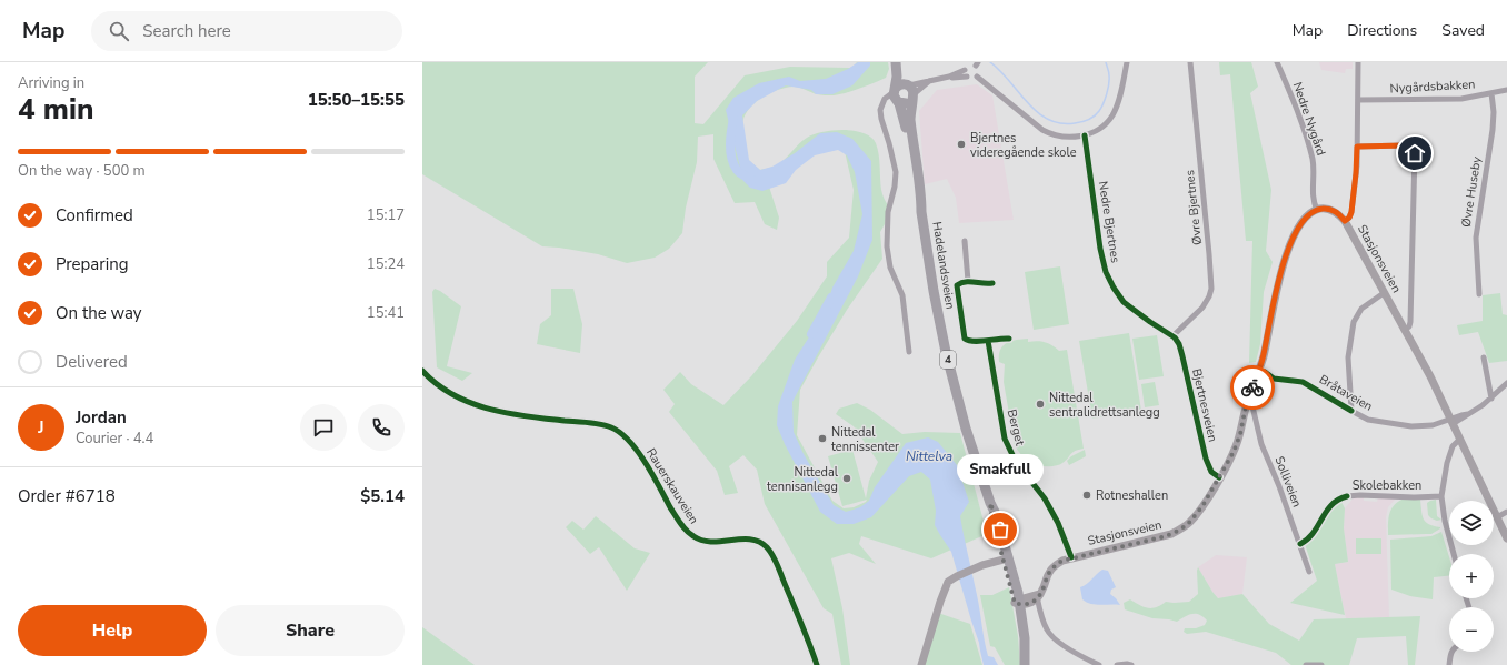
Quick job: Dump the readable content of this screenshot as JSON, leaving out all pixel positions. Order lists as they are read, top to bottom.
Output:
{
  "streets": {
    "highway": ["Hadelandsveien", "4"],
    "main road": ["Stasjonsveien", "Rauerskauveien"],
    "street": [
      "Nygårdsbakken",
      "Nedre Nygård",
      "Øvre Huseby",
      "Øvre Bjertnes",
      "Nedre Bjertnes",
      "Bråtaveien",
      "Bjertnesveien",
      "Berget",
      "Solliveien",
      "Skolebakken"
    ]
  },
  "crossings": [
    ["Nygårdsbakken", "Øvre Huseby"],
    ["Nedre Nygård", "Stasjonsveien"],
    ["Øvre Bjertnes", "Nedre Bjertnes"],
    ["Øvre Bjertnes", "Bjertnesveien"],
    ["Nedre Bjertnes", "Bjertnesveien"],
    ["Stasjonsveien", "Bråtaveien"],
    ["Stasjonsveien", "Bjertnesveien"],
    ["Stasjonsveien", "Berget"],
    ["Stasjonsveien", "Solliveien"]
  ],
  "water": ["Nittelva"],
  "places": [
    "Bjertnes videregående skole",
    "Nittedal sentralidrettsanlegg",
    "Nittedal tennissenter",
    "Nittedal tennisanlegg",
    "Rotneshallen",
    "Smakfull"
  ],
  "page": {
    "header": "Map",
    "search": "Search here",
    "nav": ["Map", "Directions", "Saved"],
    "heading": ["4 min", "Arriving in", "15:50–15:55"],
    "panel": [
      "Jordan",
      "Courier · 4.4",
      "Order #6718",
      "$5.14"
    ],
    "bar": "On the way · 500 m",
    "list": [
      ["Confirmed", "15:17"],
      ["Preparing", "15:24"],
      ["On the way", "15:41"],
      "Delivered"
    ],
    "round": "J",
    "bubble": "Smakfull",
    "map_buttons": ["+", "−"],
    "buttons": ["Help", "Share"]
  }
}
